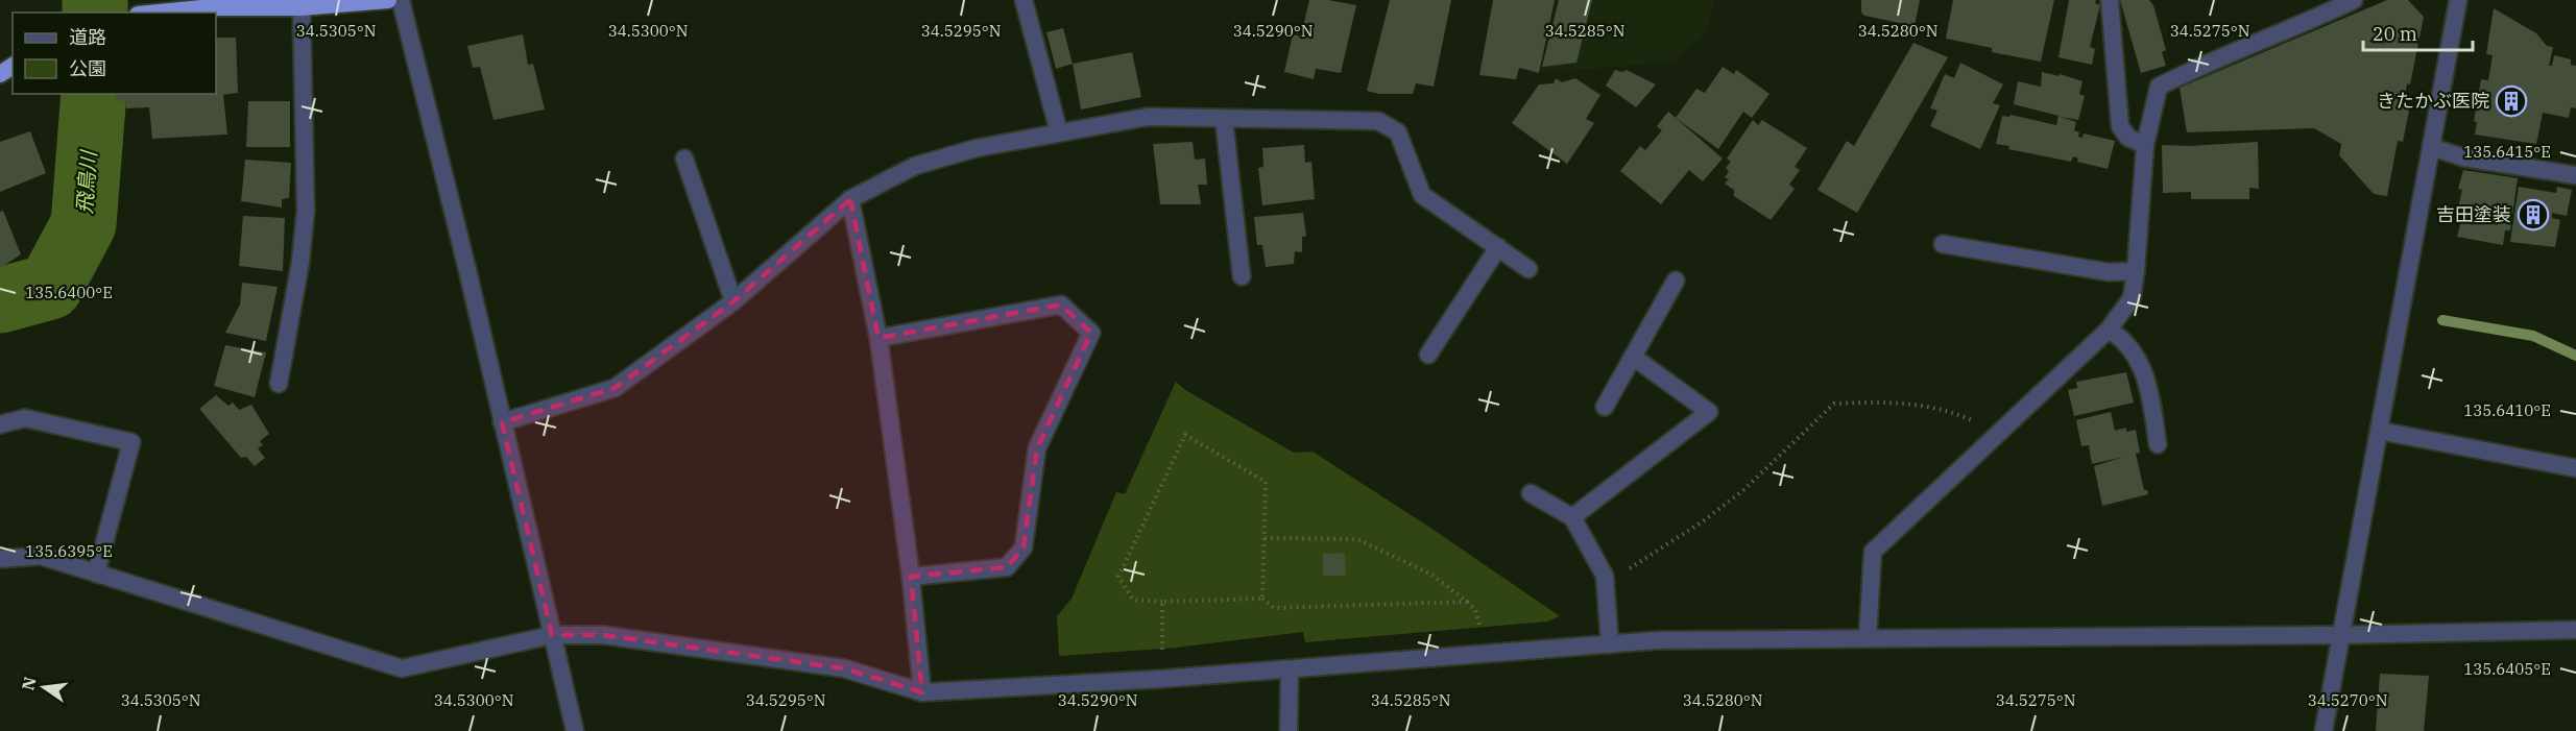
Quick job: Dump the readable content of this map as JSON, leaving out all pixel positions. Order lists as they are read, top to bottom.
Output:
{
  "water": ["飛鳥川"],
  "places": {
    "building": ["きたかぶ医院", "吉田塗装"]
  },
  "legend": ["道路", "公園"],
  "scale_bar": "20 m",
  "north": "left",
  "coordinates": [
    "34.5305°N",
    "34.5300°N",
    "34.5295°N",
    "34.5290°N",
    "34.5285°N",
    "34.5280°N",
    "34.5275°N",
    "135.6415°E",
    "135.6400°E",
    "135.6410°E",
    "135.6395°E",
    "135.6405°E",
    "34.5270°N"
  ]
}
